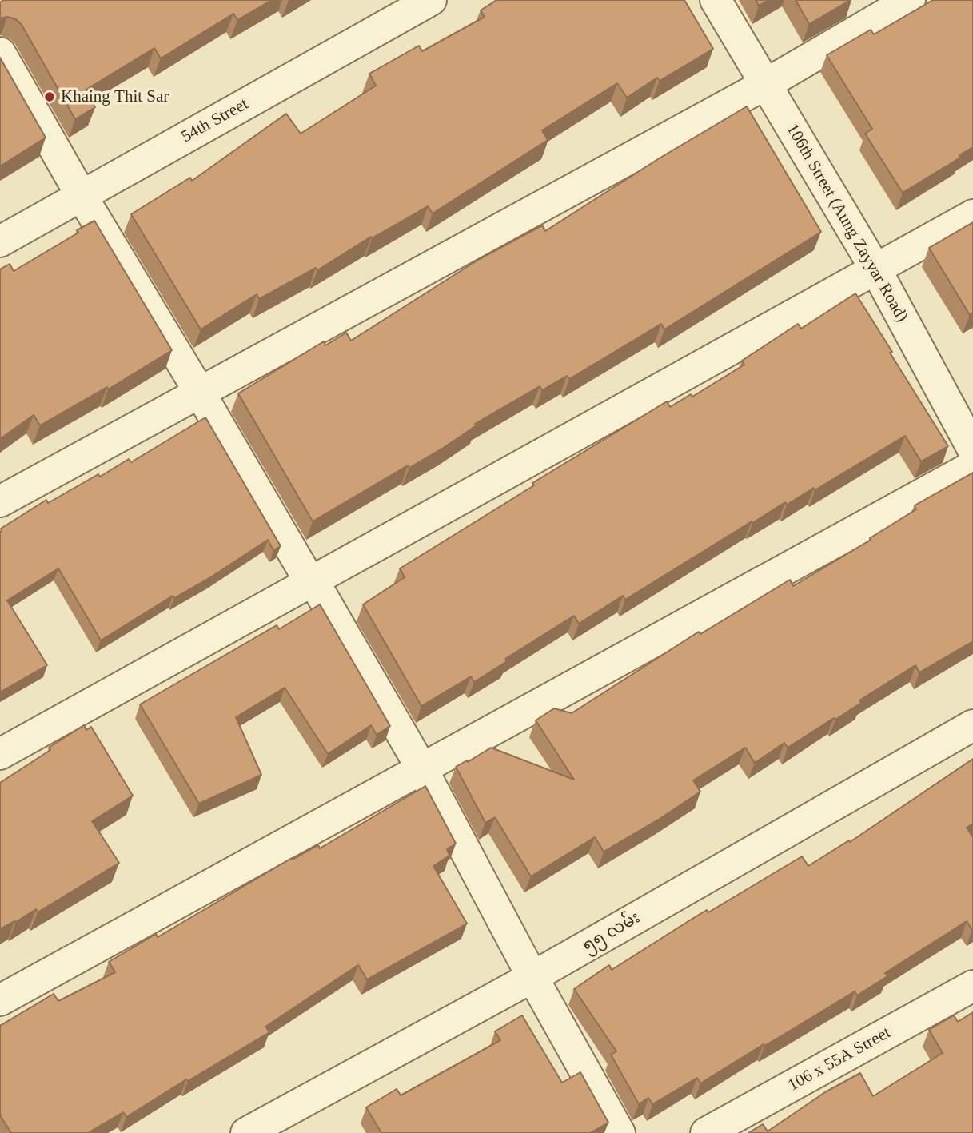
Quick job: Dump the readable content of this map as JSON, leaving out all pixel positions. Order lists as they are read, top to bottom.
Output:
{
  "streets": {
    "street": [
      "54th Street",
      "106th Street (Aung Zayyar Road)",
      "၅၅ လမ်း",
      "106 x 55A Street"
    ]
  },
  "places": ["Khaing Thit Sar"]
}
